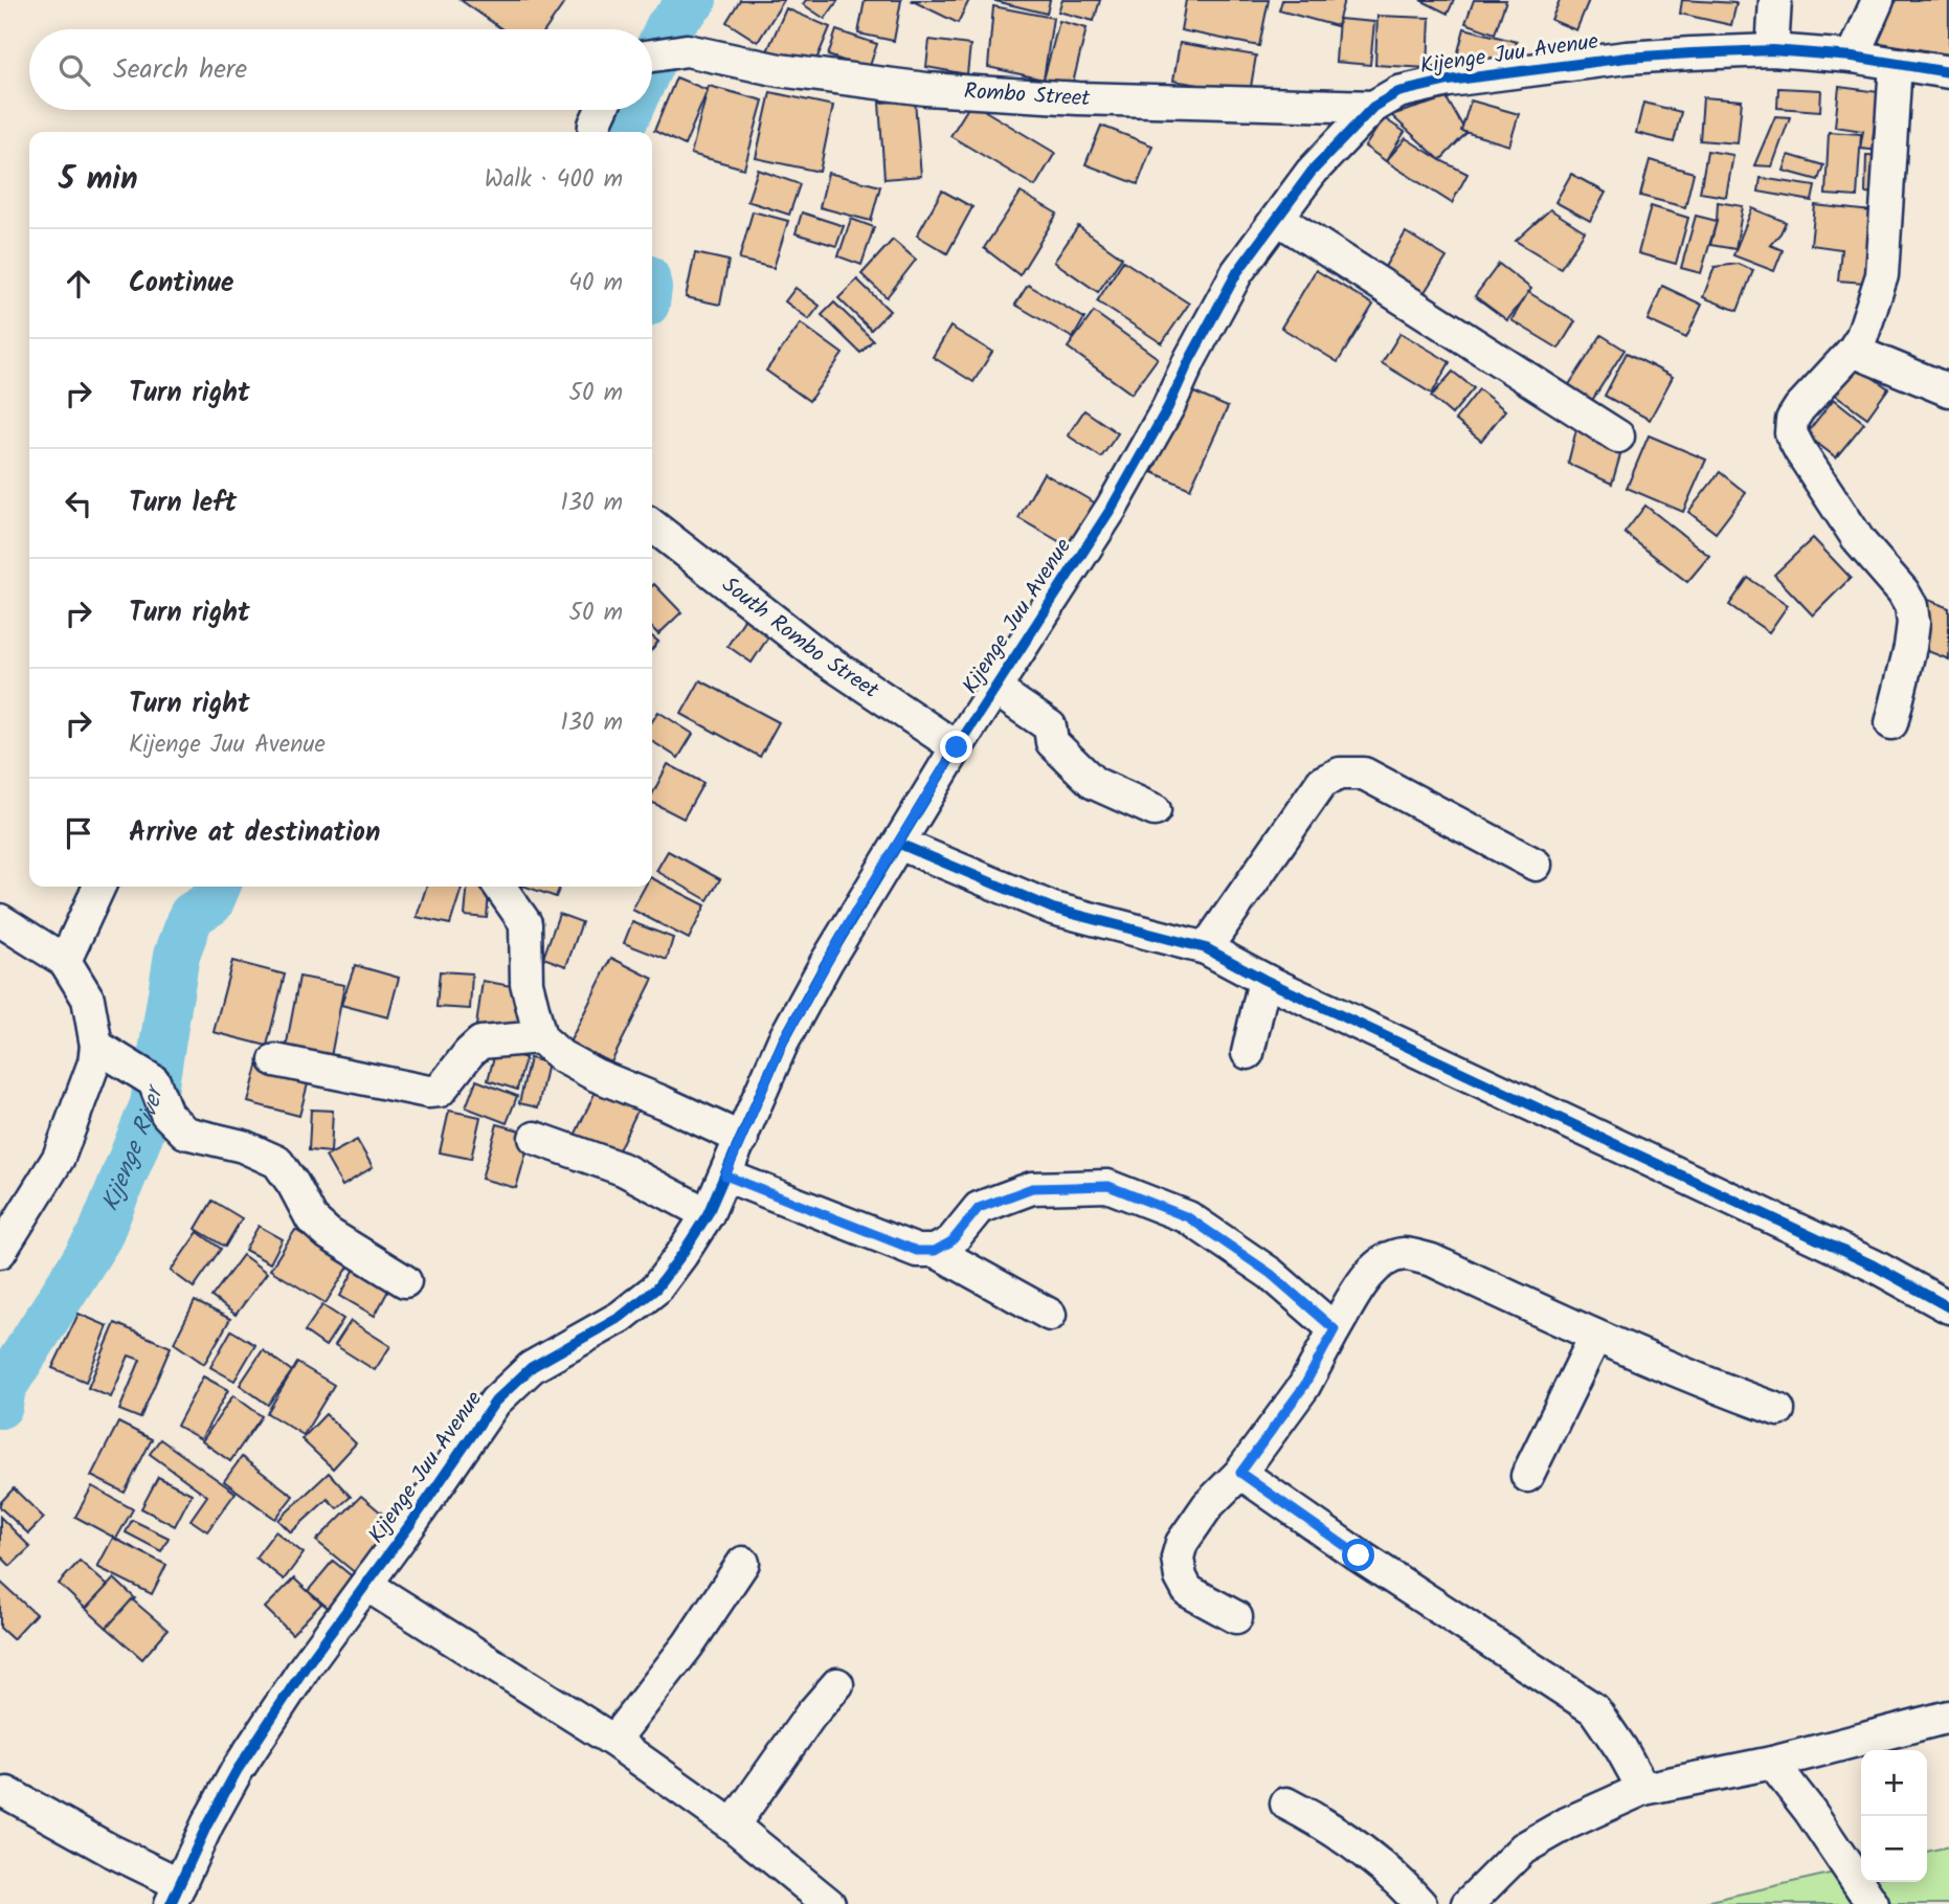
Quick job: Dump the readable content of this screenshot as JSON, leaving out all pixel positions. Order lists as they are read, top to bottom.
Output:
{
  "streets": {
    "street": ["Kijenge Juu Avenue", "Rombo Street", "South Rombo Street"]
  },
  "crossings": [
    ["Kijenge Juu Avenue", "Rombo Street"],
    ["Kijenge Juu Avenue", "South Rombo Street"]
  ],
  "water": ["Kijenge River"],
  "page": {
    "search": "Search here",
    "heading": ["5 min", "Walk · 400 m"],
    "list": [
      ["Continue", "40 m"],
      ["Turn right", "50 m"],
      ["Turn left", "130 m"],
      ["Turn right", "50 m"],
      ["Turn right", "Kijenge Juu Avenue", "130 m"],
      "Arrive at destination"
    ],
    "map_buttons": ["+", "−"]
  }
}
